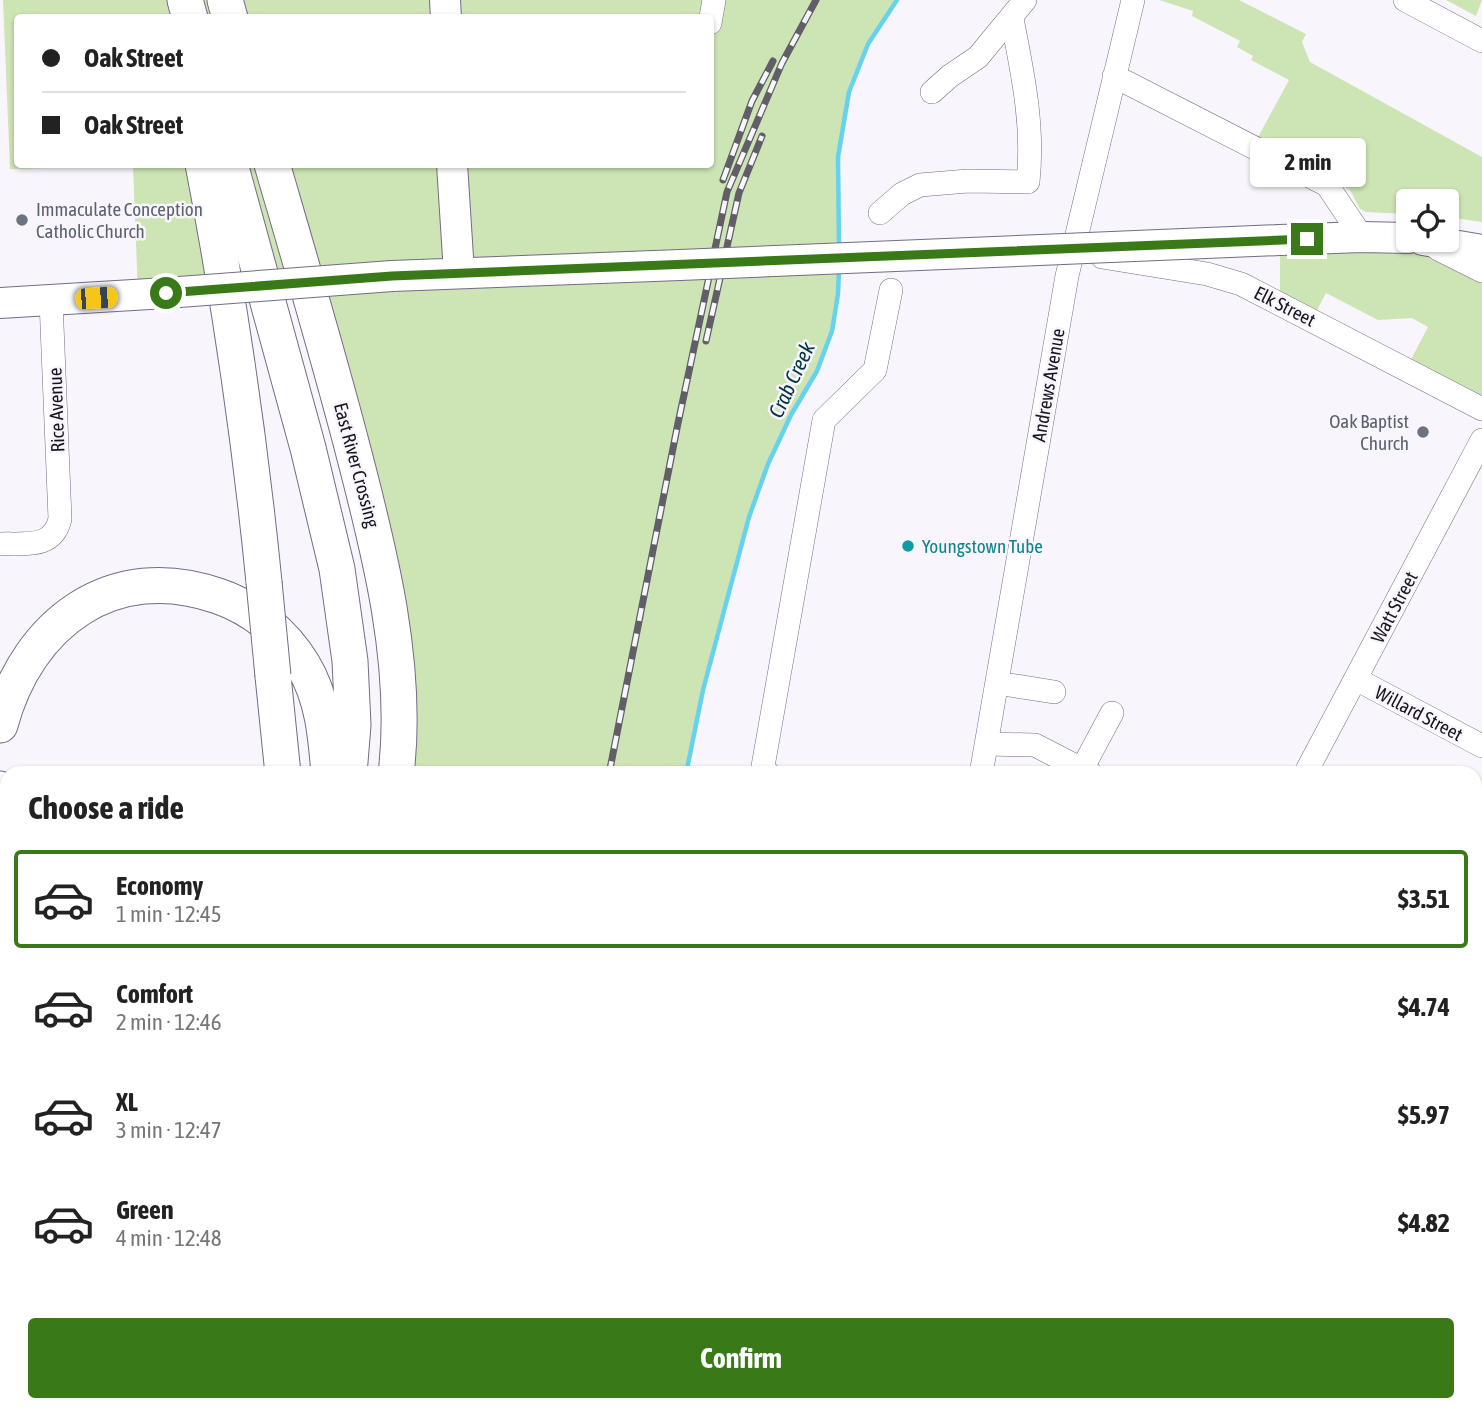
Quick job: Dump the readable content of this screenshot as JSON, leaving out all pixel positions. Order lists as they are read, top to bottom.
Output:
{
  "streets": {
    "highway": ["East River Crossing"],
    "street": [
      "Elk Street",
      "Andrews Avenue",
      "Rice Avenue",
      "Watt Street",
      "Willard Street"
    ]
  },
  "crossings": [
    ["Elk Street", "Andrews Avenue"],
    ["Watt Street", "Willard Street"]
  ],
  "water": ["Crab Creek"],
  "places": ["Immaculate Conception Catholic Church", "Oak Baptist Church", "Youngstown Tube"],
  "page": {
    "banner": ["Oak Street", "Oak Street"],
    "bubble": "2 min",
    "heading": "Choose a ride",
    "list": [
      {
        "name": "Economy",
        "note": "1 min · 12:45",
        "value": "$3.51"
      },
      {
        "name": "Comfort",
        "note": "2 min · 12:46",
        "value": "$4.74"
      },
      {
        "name": "XL",
        "note": "3 min · 12:47",
        "value": "$5.97"
      },
      {
        "name": "Green",
        "note": "4 min · 12:48",
        "value": "$4.82"
      }
    ],
    "buttons": "Confirm"
  }
}
